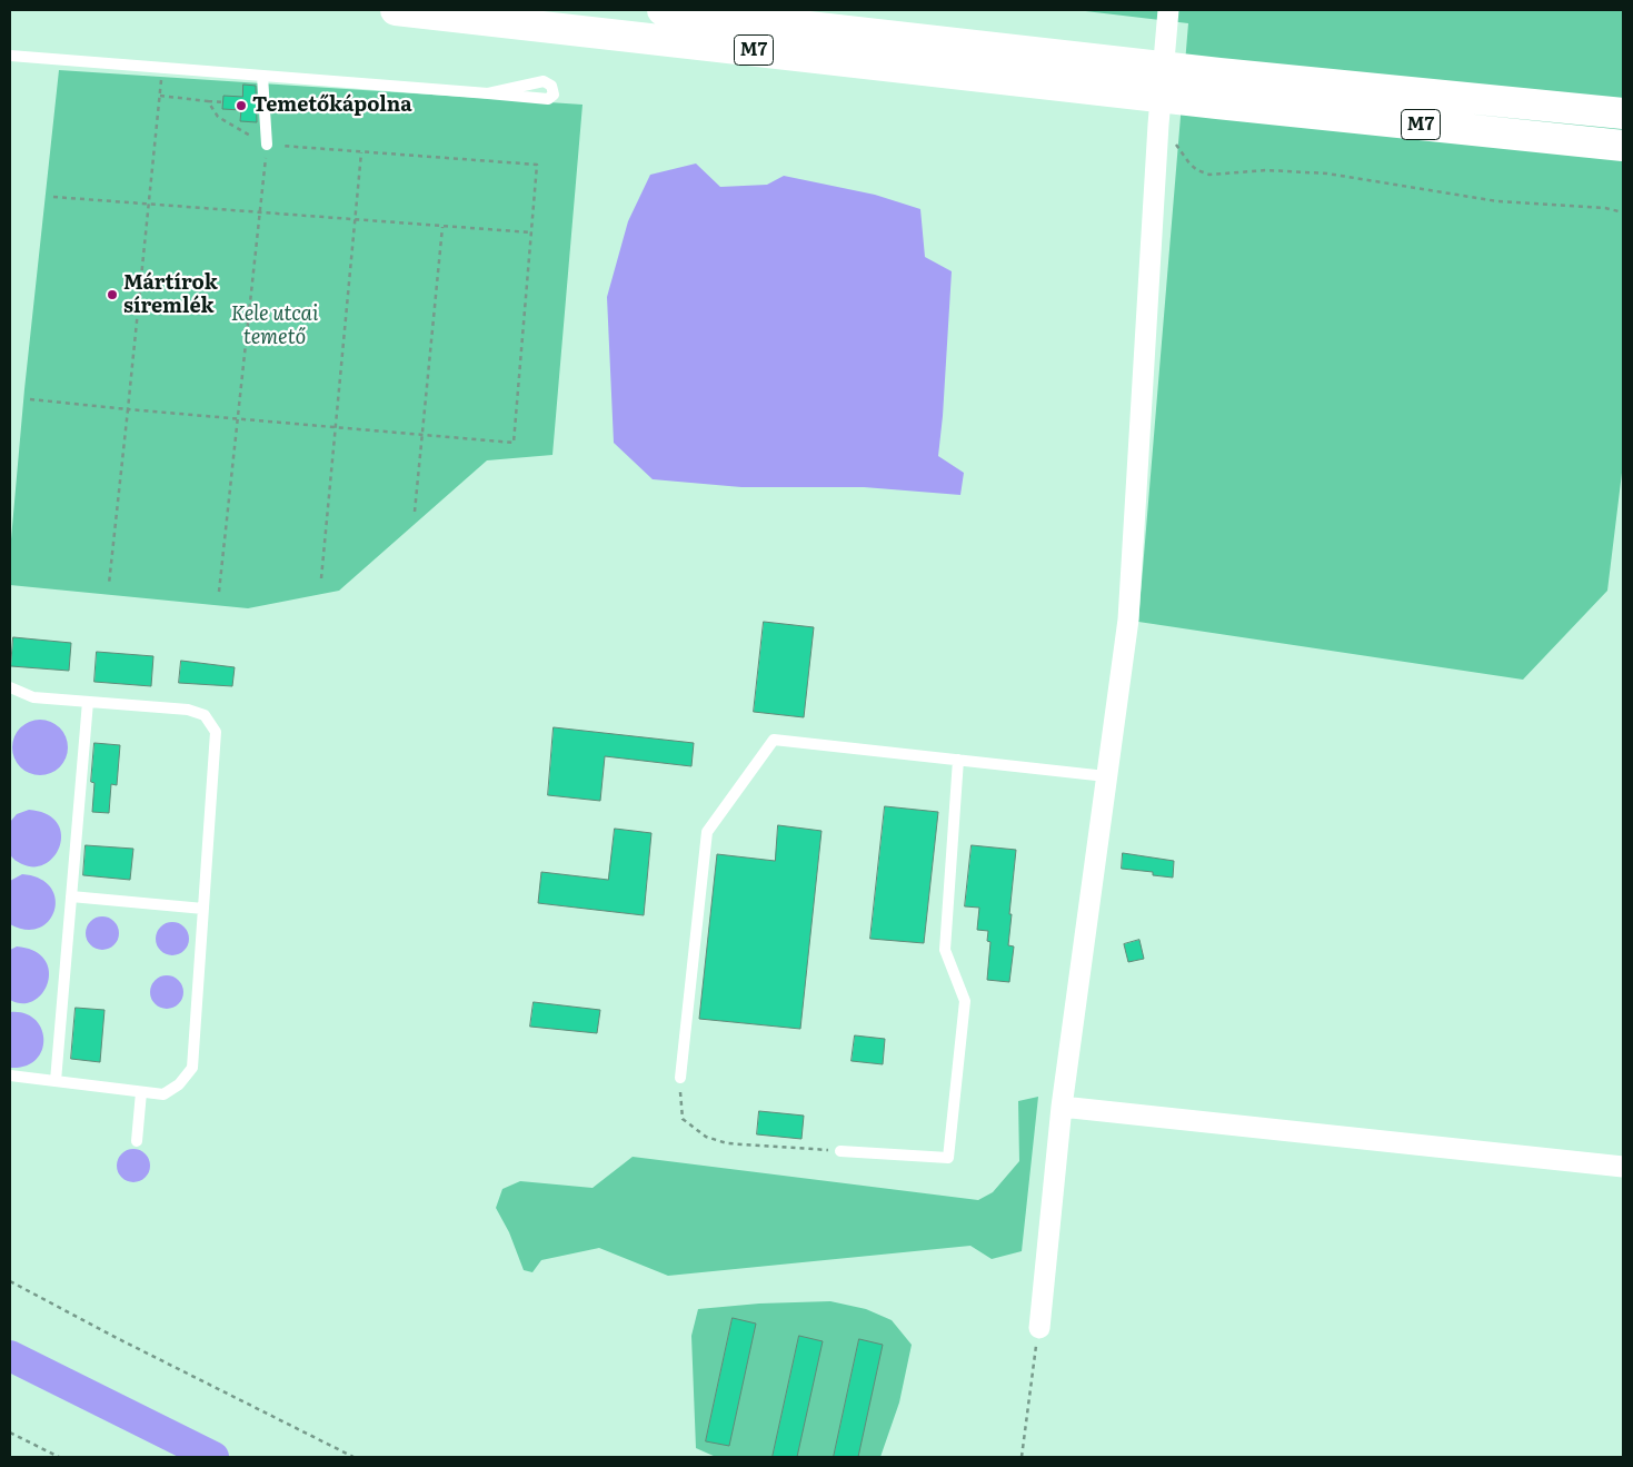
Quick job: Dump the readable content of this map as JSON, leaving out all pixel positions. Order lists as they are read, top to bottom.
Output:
{
  "streets": {
    "highway": ["M7"]
  },
  "parks": ["Kele utcai temető"],
  "places": ["Temetőkápolna", "Mártírok síremlék"]
}
